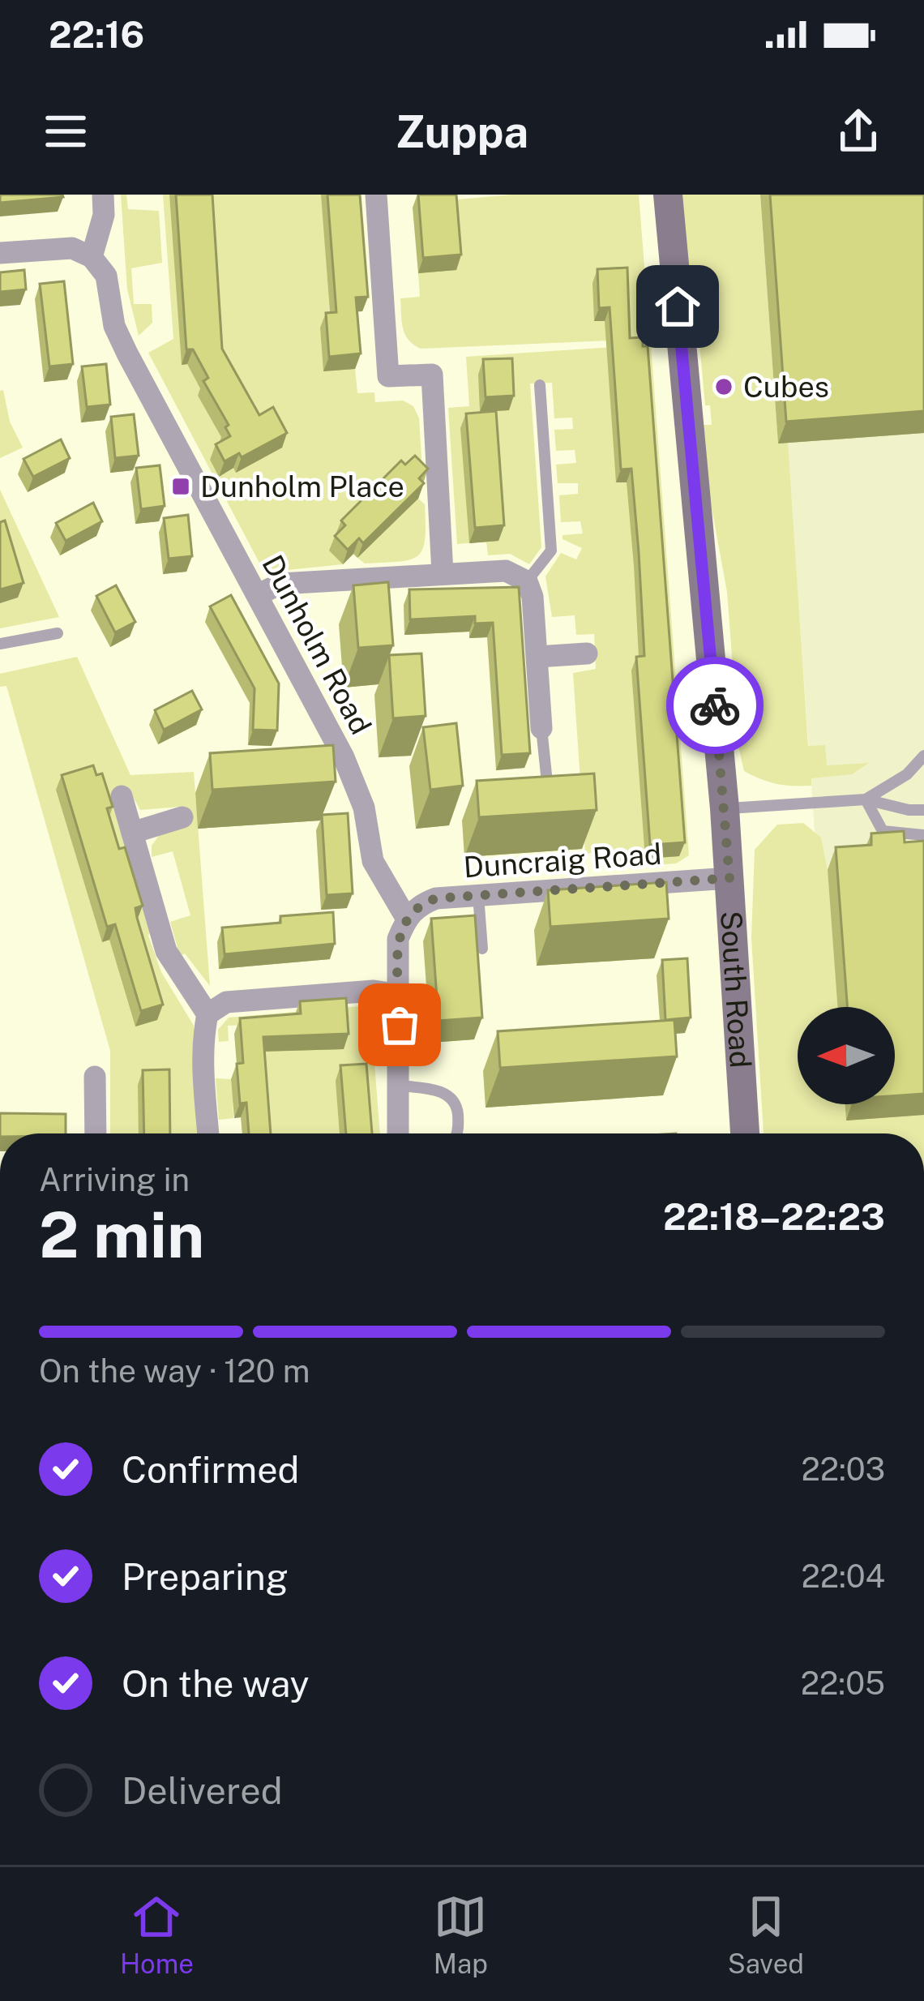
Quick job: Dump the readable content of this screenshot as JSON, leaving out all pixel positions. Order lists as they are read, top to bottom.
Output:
{
  "streets": {
    "street": ["Dunholm Road", "Duncraig Road", "South Road"]
  },
  "crossings": [
    ["Dunholm Road", "Duncraig Road"],
    ["Duncraig Road", "South Road"]
  ],
  "places": {
    "other": ["Cubes"],
    "transit": ["Dunholm Place"]
  },
  "north": "left",
  "page": {
    "status": "22:16",
    "header": "Zuppa",
    "heading": ["2 min", "Arriving in", "22:18–22:23"],
    "bar": "On the way · 120 m",
    "list": [
      ["Confirmed", "22:03"],
      ["Preparing", "22:04"],
      ["On the way", "22:05"],
      "Delivered"
    ],
    "tabs": ["Home", "Map", "Saved"]
  }
}
